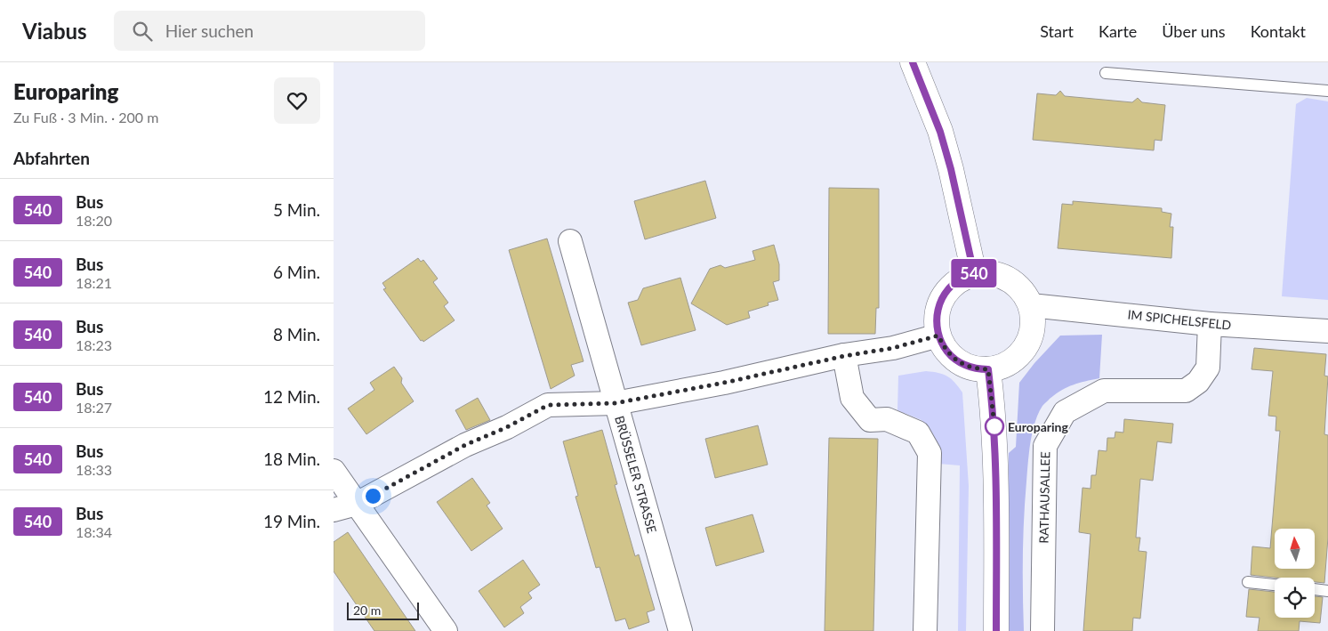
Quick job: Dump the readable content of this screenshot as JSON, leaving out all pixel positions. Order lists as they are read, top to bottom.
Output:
{
  "streets": {
    "street": ["IM SPICHELSFELD", "BRÜSSELER STRASSE", "RATHAUSALLEE"]
  },
  "crossings": [
    ["IM SPICHELSFELD", "RATHAUSALLEE"]
  ],
  "places": ["Europaring"],
  "lines": ["bus line 540"],
  "scale_bar": "20 m",
  "north": "top",
  "page": {
    "header": "Viabus",
    "search": "Hier suchen",
    "nav": [
      "Start",
      "Karte",
      "Über uns",
      "Kontakt"
    ],
    "heading": [
      ["Europaring", "Zu Fuß · 3 Min. · 200 m"],
      "Abfahrten"
    ],
    "on_map": "540",
    "list": [
      {
        "mark": "540",
        "name": "Bus",
        "note": "18:20",
        "value": "5 Min."
      },
      {
        "mark": "540",
        "name": "Bus",
        "note": "18:21",
        "value": "6 Min."
      },
      {
        "mark": "540",
        "name": "Bus",
        "note": "18:23",
        "value": "8 Min."
      },
      {
        "mark": "540",
        "name": "Bus",
        "note": "18:27",
        "value": "12 Min."
      },
      {
        "mark": "540",
        "name": "Bus",
        "note": "18:33",
        "value": "18 Min."
      },
      {
        "mark": "540",
        "name": "Bus",
        "note": "18:34",
        "value": "19 Min."
      }
    ],
    "scale": "20 m"
  }
}
